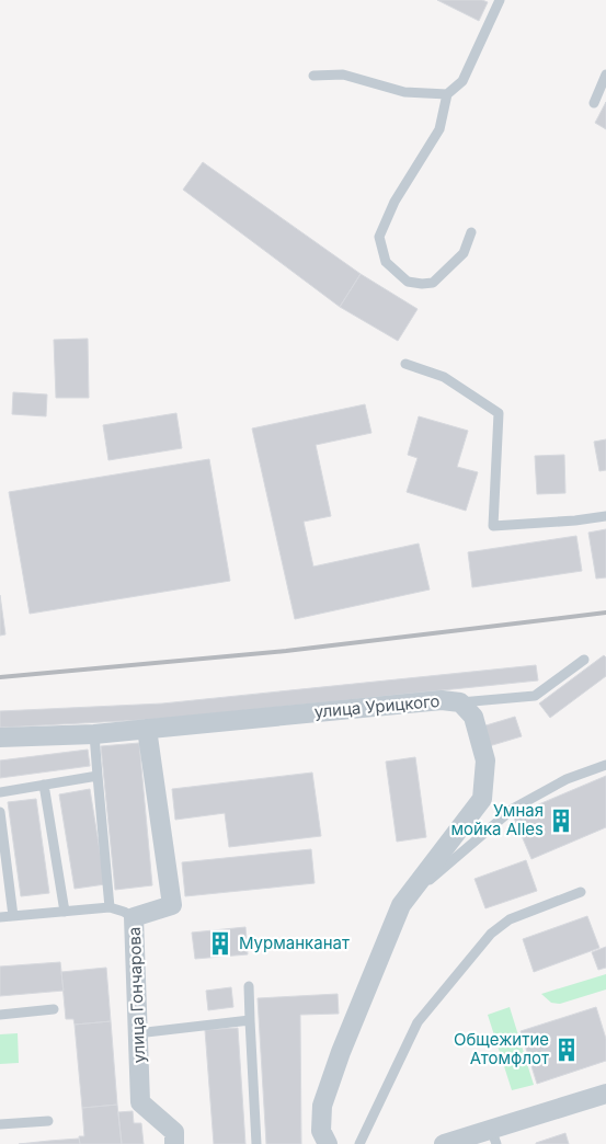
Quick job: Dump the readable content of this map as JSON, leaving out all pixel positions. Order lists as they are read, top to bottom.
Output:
{
  "streets": {
    "street": ["улица Урицкого", "улица Гончарова"]
  },
  "crossings": [
    ["улица Урицкого", "улица Гончарова"]
  ],
  "places": {
    "building": ["Умная мойка Alles", "Мурманканат", "Общежитие Атомфлот"]
  }
}
